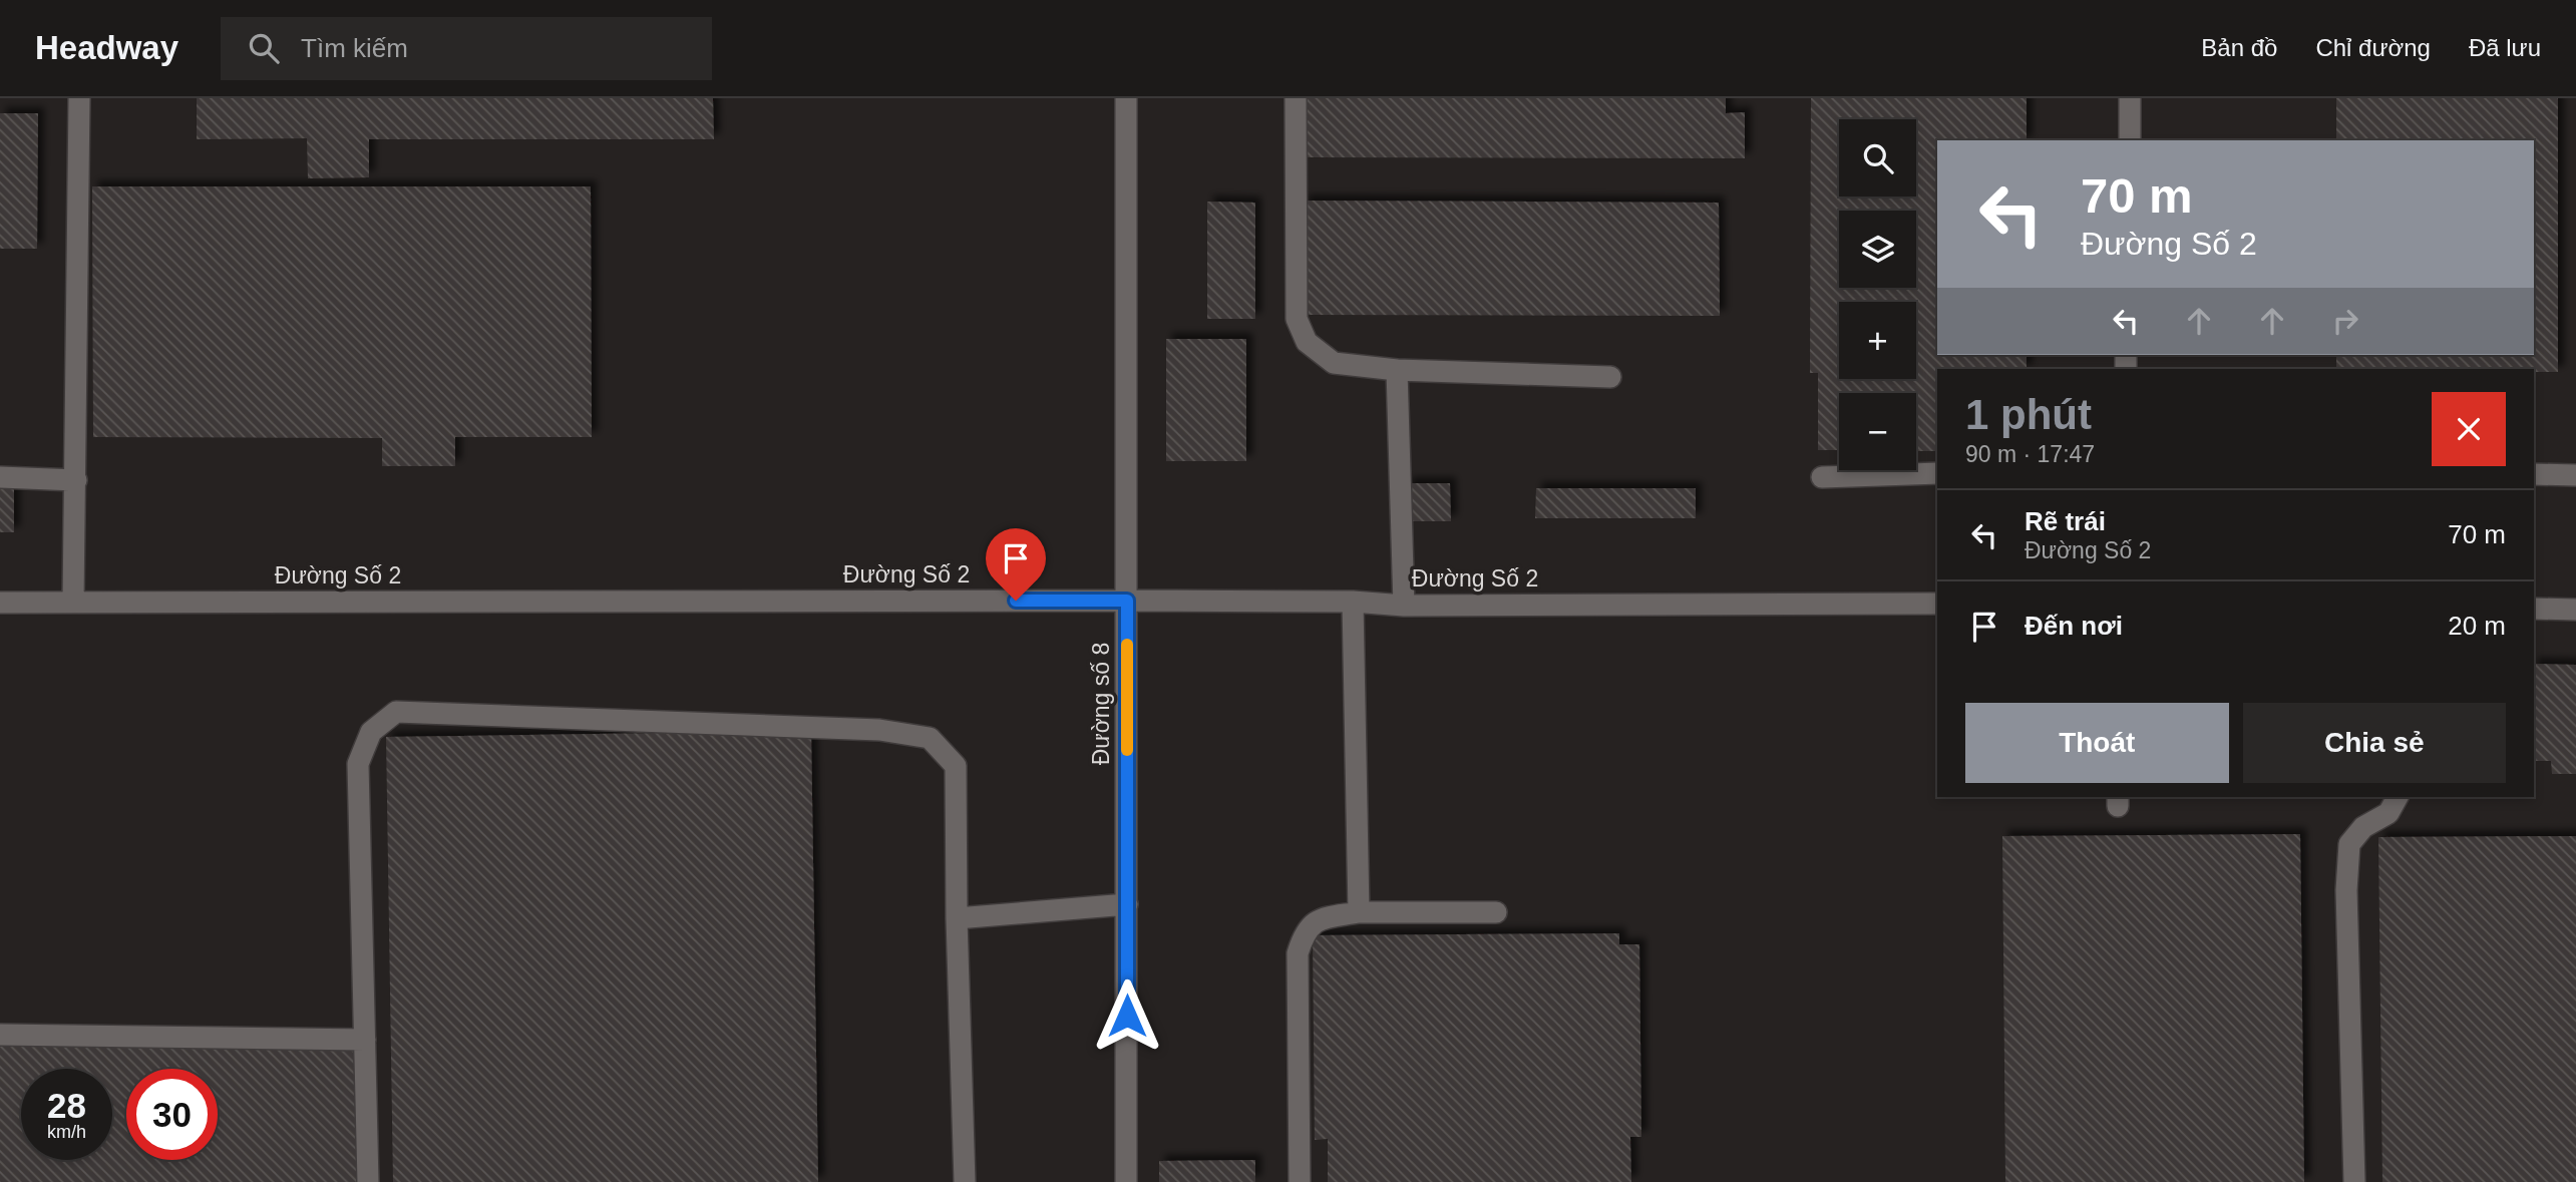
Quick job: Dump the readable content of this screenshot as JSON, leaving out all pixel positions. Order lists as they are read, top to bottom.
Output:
{
  "streets": {
    "street": ["Đường Số 2", "Đường số 8"]
  },
  "crossings": [
    ["Đường Số 2", "Đường số 8"]
  ],
  "page": {
    "header": "Headway",
    "search": "Tìm kiếm",
    "nav": ["Bản đồ", "Chỉ đường", "Đã lưu"],
    "map_buttons": ["+", "−"],
    "turn": ["70 m", "Đường Số 2"],
    "heading": ["1 phút", "90 m · 17:47"],
    "list": [
      {
        "name": "Rẽ trái",
        "note": "Đường Số 2",
        "value": "70 m"
      },
      {
        "name": "Đến nơi",
        "value": "20 m"
      }
    ],
    "buttons": ["Thoát", "Chia sẻ"],
    "speed": "28 km/h",
    "limit": "30"
  }
}
